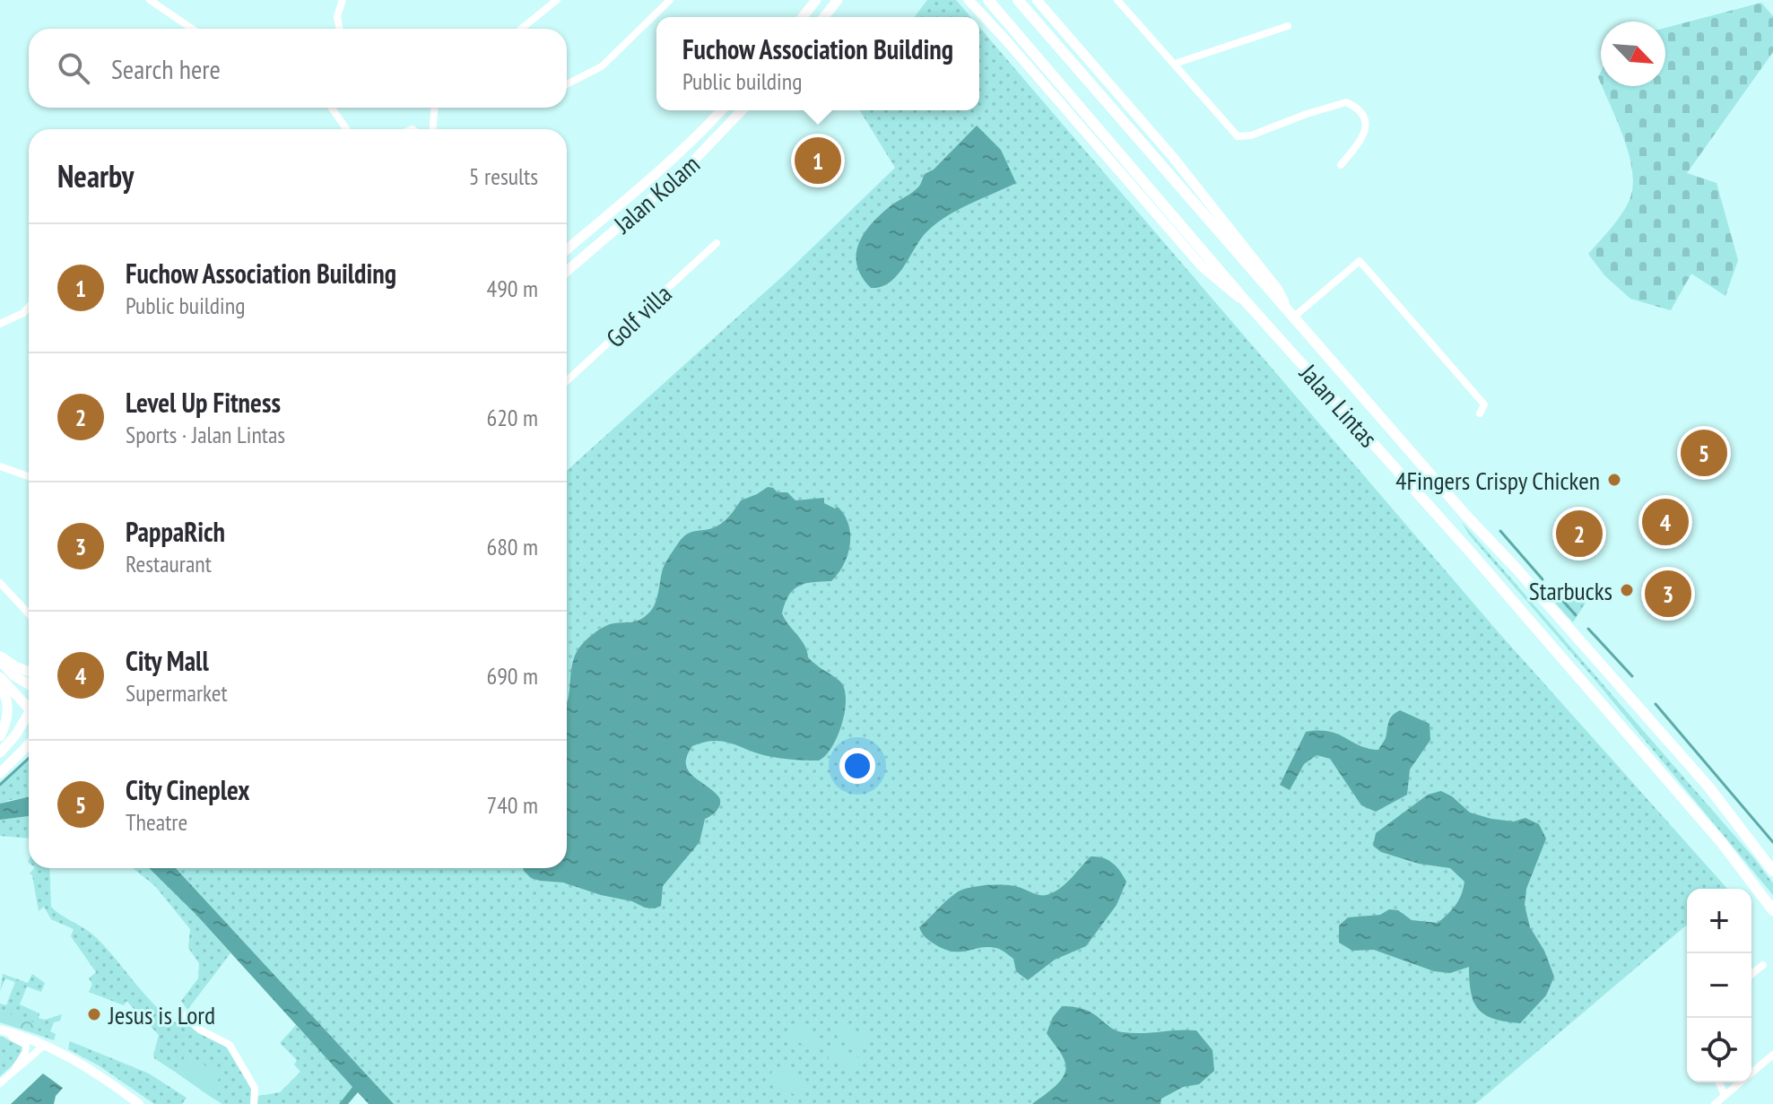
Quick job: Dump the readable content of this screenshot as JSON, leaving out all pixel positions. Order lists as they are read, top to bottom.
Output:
{
  "streets": {
    "highway": ["Jalan Lintas"],
    "main road": ["Jalan Kolam"],
    "street": ["Golf villa"]
  },
  "places": ["4Fingers Crispy Chicken", "Starbucks", "Jesus is Lord"],
  "north": "bottom right",
  "page": {
    "popup": ["Fuchow Association Building", "Public building"],
    "search": "Search here",
    "heading": ["Nearby", "5 results"],
    "pins": [
      "1",
      "5",
      "4",
      "2",
      "3"
    ],
    "list": [
      {
        "mark": "1",
        "name": "Fuchow Association Building",
        "note": "Public building",
        "value": "490 m"
      },
      {
        "mark": "2",
        "name": "Level Up Fitness",
        "note": "Sports · Jalan Lintas",
        "value": "620 m"
      },
      {
        "mark": "3",
        "name": "PappaRich",
        "note": "Restaurant",
        "value": "680 m"
      },
      {
        "mark": "4",
        "name": "City Mall",
        "note": "Supermarket",
        "value": "690 m"
      },
      {
        "mark": "5",
        "name": "City Cineplex",
        "note": "Theatre",
        "value": "740 m"
      }
    ],
    "map_buttons": ["+", "−"]
  }
}
